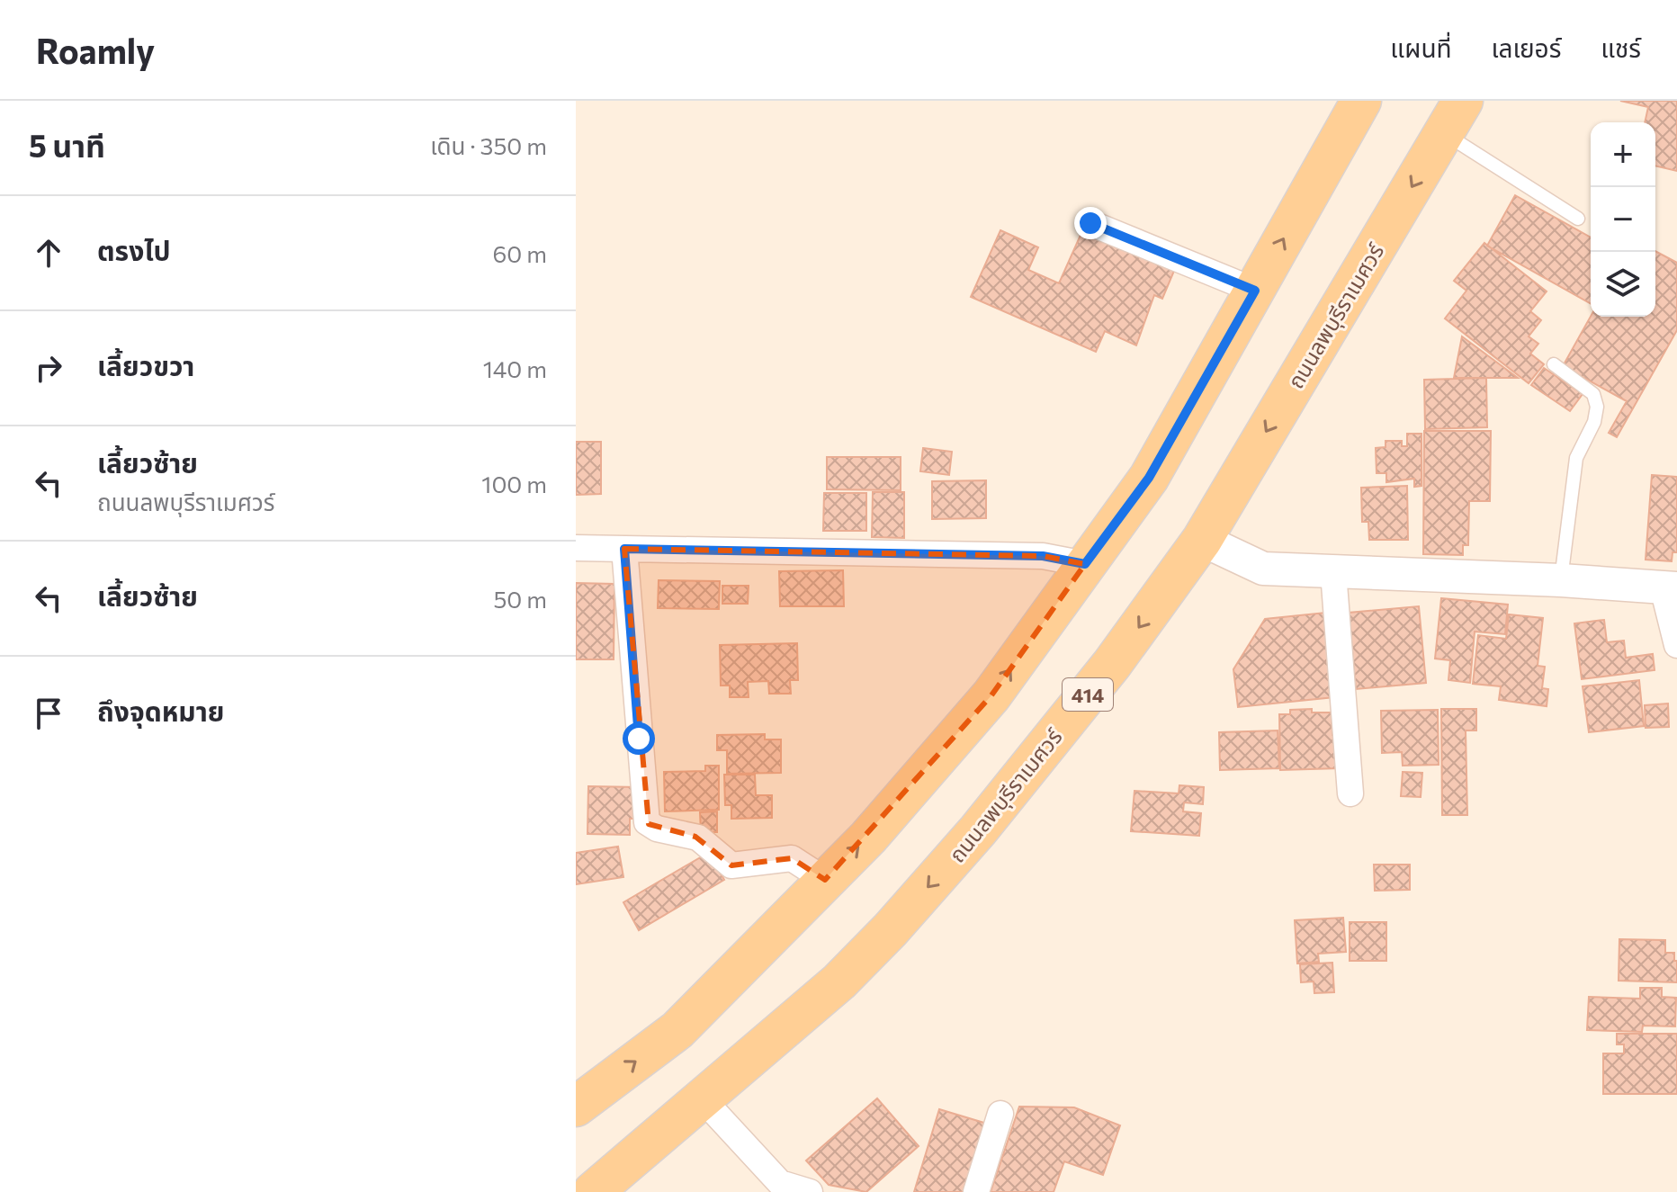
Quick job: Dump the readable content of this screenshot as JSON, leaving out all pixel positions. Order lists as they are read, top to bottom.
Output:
{
  "streets": {
    "main road": ["ถนนลพบุรีราเมศวร์", "414"]
  },
  "page": {
    "header": "Roamly",
    "nav": ["แผนที่", "เลเยอร์", "แชร์"],
    "heading": ["5 นาที", "เดิน · 350 m"],
    "map_buttons": ["+", "−"],
    "list": [
      ["ตรงไป", "60 m"],
      ["เลี้ยวขวา", "140 m"],
      ["เลี้ยวซ้าย", "ถนนลพบุรีราเมศวร์", "100 m"],
      ["เลี้ยวซ้าย", "50 m"],
      "ถึงจุดหมาย"
    ]
  }
}
